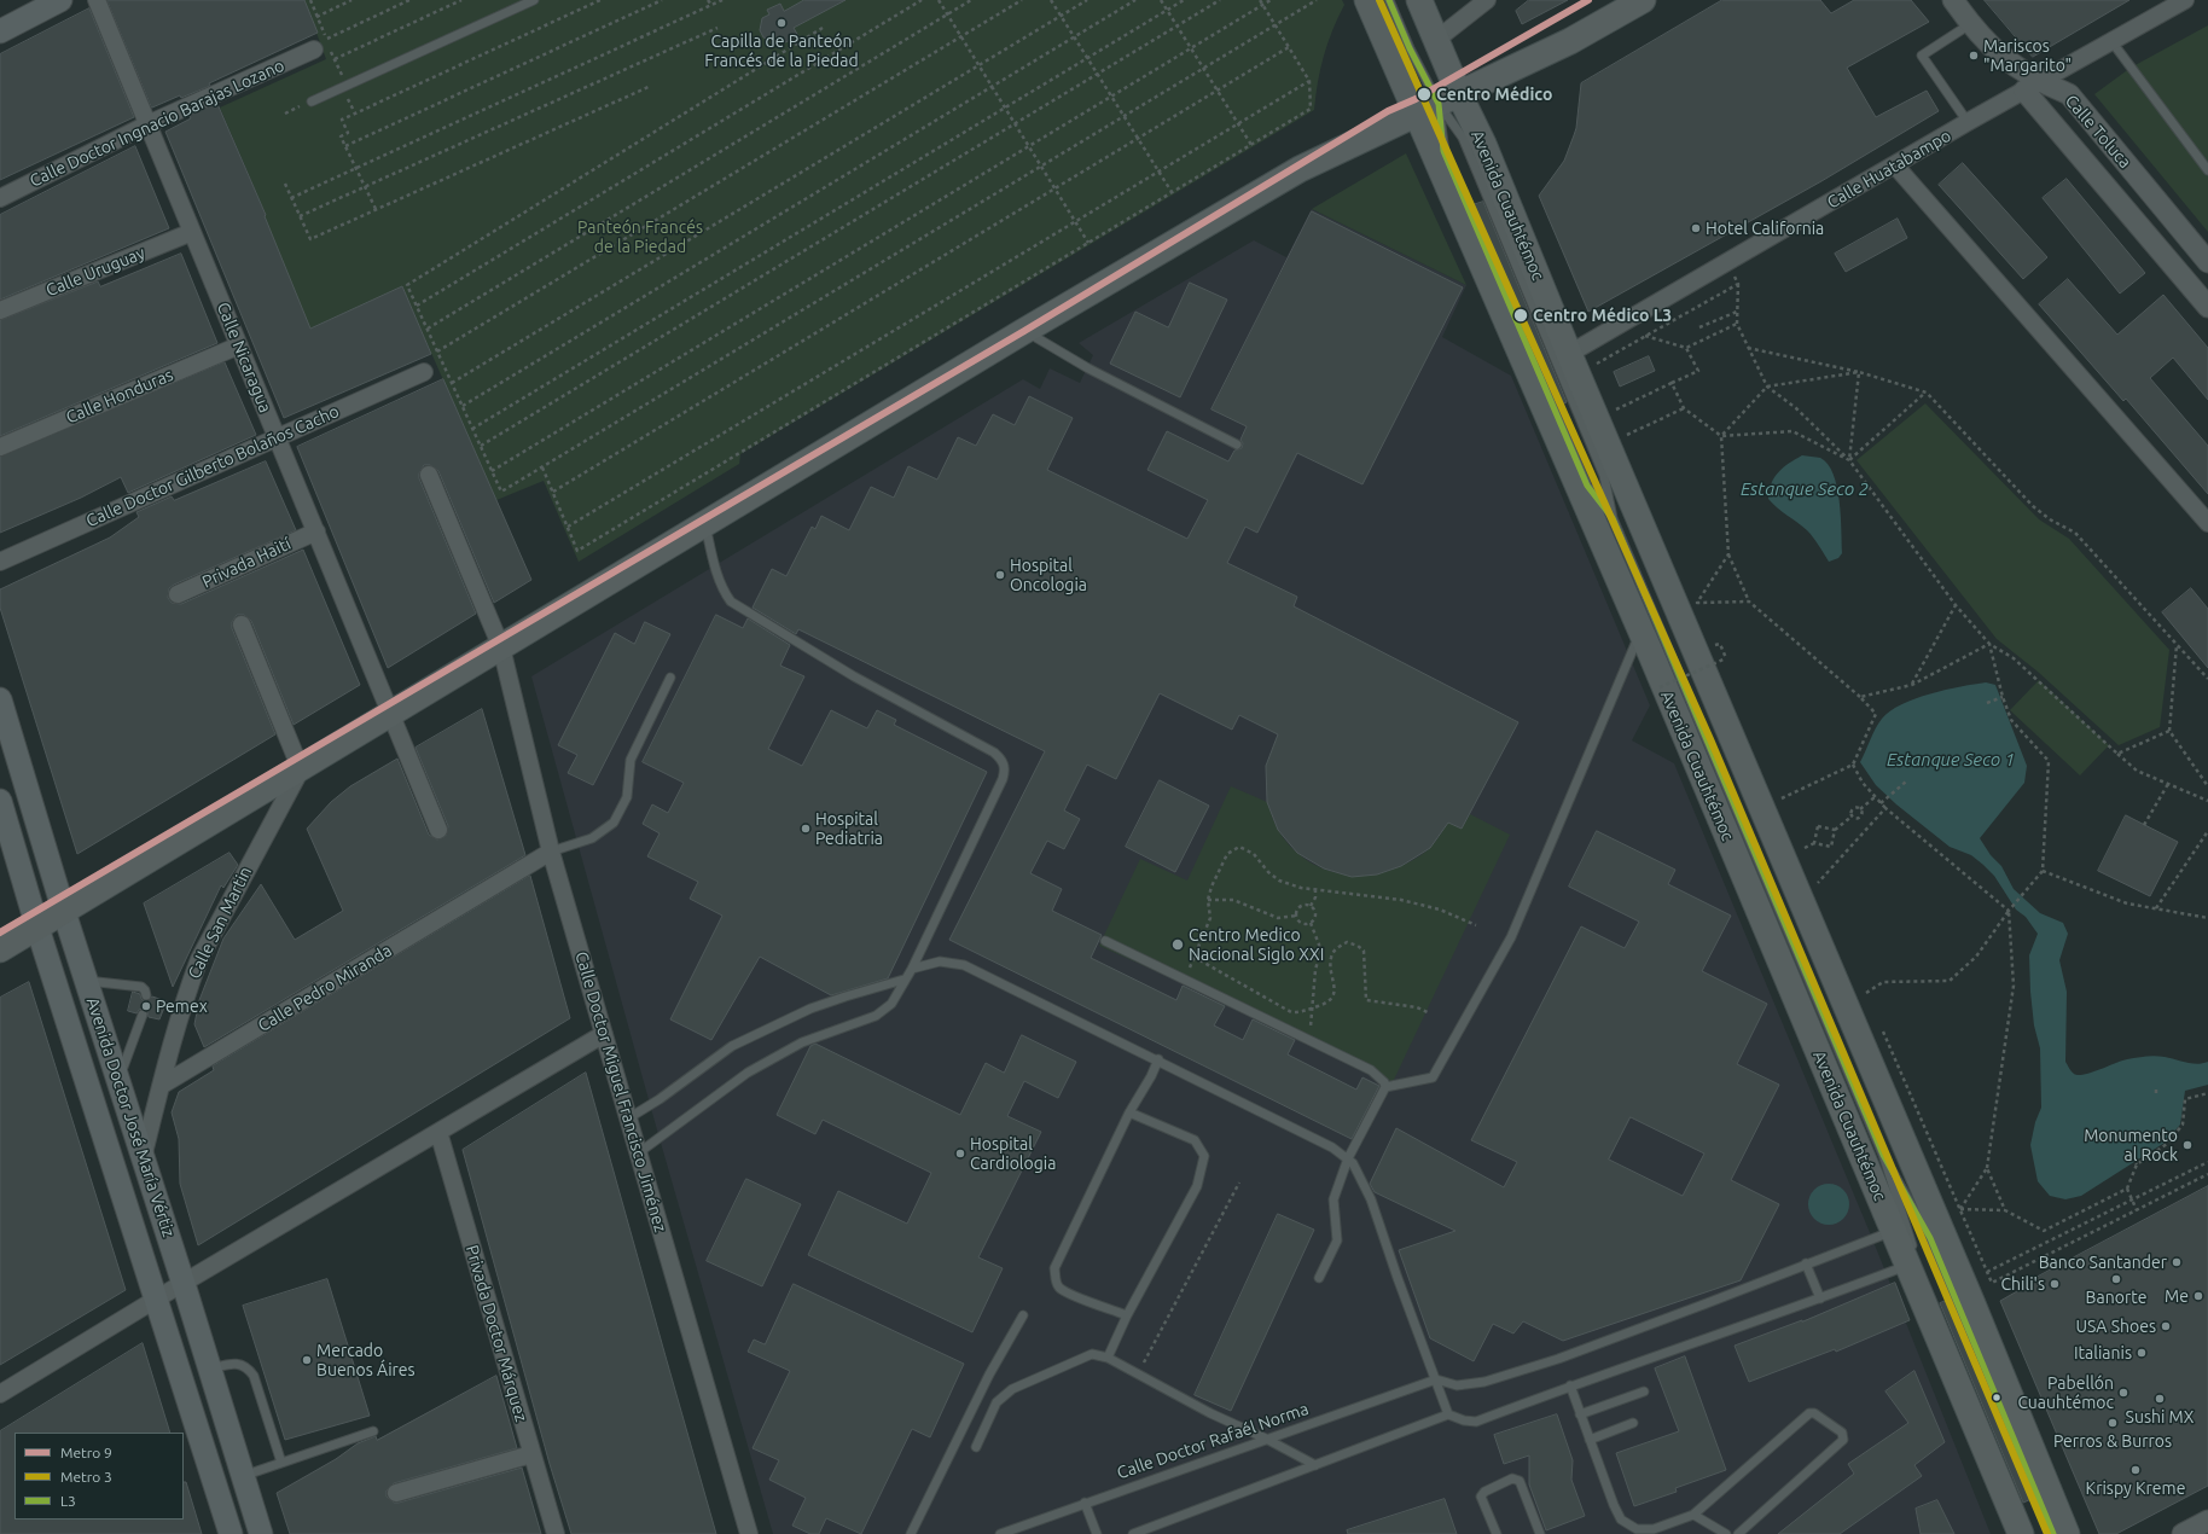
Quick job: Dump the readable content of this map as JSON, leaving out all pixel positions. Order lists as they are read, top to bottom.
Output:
{
  "streets": {
    "main road": ["Avenida Cuauhtémoc", "Avenida Doctor José María Vértiz"],
    "street": [
      "Calle Doctor Ingnacio Barajas Lozano",
      "Calle Toluca",
      "Calle Huatabampo",
      "Calle Uruguay",
      "Calle Nicaragua",
      "Calle Honduras",
      "Calle Doctor Gilberto Bolaños Cacho",
      "Privada Haití",
      "Calle San Martin",
      "Calle Pedro Miranda",
      "Calle Doctor Miguel Francisco Jiménez",
      "Privada Doctor Márquez"
    ],
    "lane": ["Calle Doctor Rafaél Norma"]
  },
  "crossings": [
    ["Calle Doctor Ingnacio Barajas Lozano", "Calle Nicaragua"],
    ["Calle Toluca", "Calle Huatabampo"],
    ["Calle Huatabampo", "Avenida Cuauhtémoc"],
    ["Calle Uruguay", "Calle Nicaragua"],
    ["Calle Nicaragua", "Calle Honduras"],
    ["Calle Nicaragua", "Calle Doctor Gilberto Bolaños Cacho"],
    ["Calle Nicaragua", "Privada Haití"],
    ["Calle San Martin", "Calle Pedro Miranda"],
    ["Calle Pedro Miranda", "Calle Doctor Miguel Francisco Jiménez"]
  ],
  "water": ["Estanque Seco 2", "Estanque Seco 1"],
  "parks": ["Panteón Francés de la Piedad"],
  "places": [
    "Capilla de Panteón Francés de la Piedad",
    "Mariscos \"Margarito\"",
    "Centro Médico",
    "Hotel California",
    "Centro Médico L3",
    "Hospital Oncologia",
    "Hospital Pediatria",
    "Centro Medico Nacional Siglo XXI",
    "Pemex",
    "Monumento al Rock",
    "Hospital Cardiologia",
    "Banco Santander",
    "Banorte",
    "Chili's",
    "Me",
    "USA Shoes",
    "Italianis",
    "Mercado Buenos Áires",
    "Pabellón Cuauhtémoc",
    "Sushi MX",
    "Perros & Burros",
    "Krispy Kreme"
  ],
  "lines": ["metro line 9", "metro line 3", "transit line L3"],
  "legend": ["Metro 9", "Metro 3", "L3"]
}
